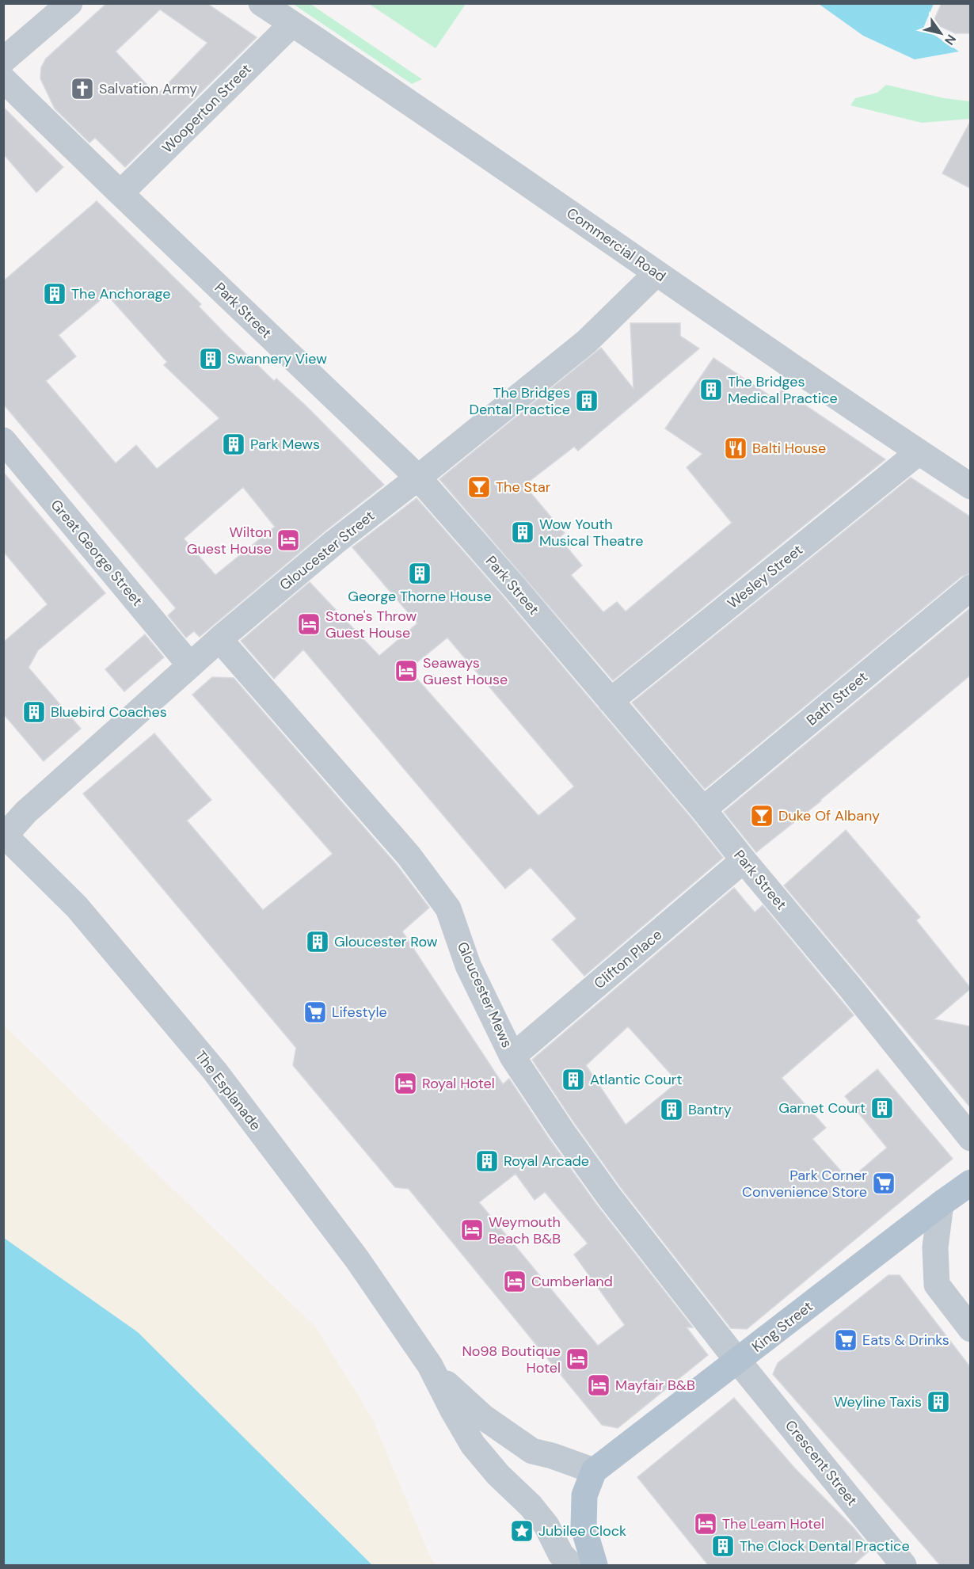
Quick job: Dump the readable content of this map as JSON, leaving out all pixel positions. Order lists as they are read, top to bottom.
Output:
{
  "streets": {
    "main road": ["King Street"],
    "street": [
      "Wooperton Street",
      "Commercial Road",
      "Park Street",
      "Gloucester Street",
      "Great George Street",
      "Wesley Street",
      "Bath Street",
      "Clifton Place",
      "Gloucester Mews",
      "The Esplanade",
      "Crescent Street"
    ]
  },
  "crossings": [
    ["Wooperton Street", "Commercial Road"],
    ["Wooperton Street", "Park Street"],
    ["Commercial Road", "Gloucester Street"],
    ["Commercial Road", "Wesley Street"],
    ["Park Street", "Gloucester Street"],
    ["Park Street", "Wesley Street"],
    ["Park Street", "Bath Street"],
    ["Park Street", "Clifton Place"],
    ["Gloucester Street", "Great George Street"],
    ["Gloucester Street", "Gloucester Mews"],
    ["Gloucester Street", "The Esplanade"],
    ["Clifton Place", "Gloucester Mews"],
    ["Gloucester Mews", "King Street"],
    ["Gloucester Mews", "Crescent Street"],
    ["The Esplanade", "King Street"],
    ["King Street", "Crescent Street"]
  ],
  "places": {
    "church": ["Salvation Army"],
    "building": [
      "The Anchorage",
      "Swannery View",
      "The Bridges Medical Practice",
      "The Bridges Dental Practice",
      "Park Mews",
      "Wow Youth Musical Theatre",
      "George Thorne House",
      "Bluebird Coaches",
      "Gloucester Row",
      "Atlantic Court",
      "Garnet Court",
      "Bantry",
      "Royal Arcade",
      "Weyline Taxis",
      "The Clock Dental Practice"
    ],
    "restaurant": ["Balti House"],
    "bar": ["The Star", "Duke Of Albany"],
    "hotel": [
      "Wilton Guest House",
      "Stone's Throw Guest House",
      "Seaways Guest House",
      "Royal Hotel",
      "Weymouth Beach B&B",
      "Cumberland",
      "No98 Boutique Hotel",
      "Mayfair B&B",
      "The Leam Hotel"
    ],
    "supermarket": ["Lifestyle", "Park Corner Convenience Store", "Eats & Drinks"],
    "place": ["Jubilee Clock"]
  },
  "north": "bottom right"
}
